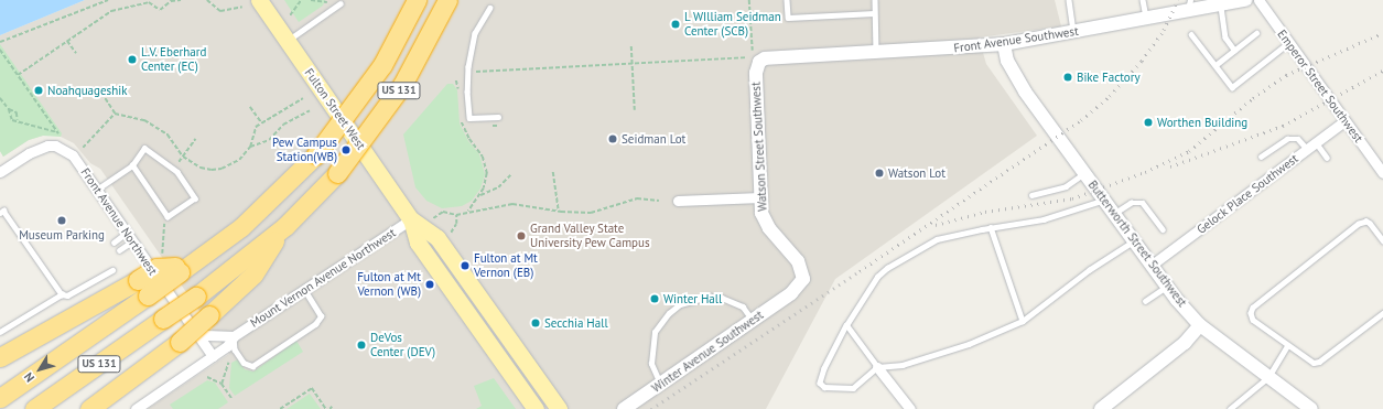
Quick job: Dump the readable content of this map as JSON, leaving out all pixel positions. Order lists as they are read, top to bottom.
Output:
{
  "streets": {
    "highway": ["US 131"],
    "main road": ["Fulton Street West"],
    "street": [
      "Front Avenue Southwest",
      "Emperor Street Southwest",
      "Watson Street Southwest",
      "Gelock Place Southwest",
      "Front Avenue Northwest",
      "Butterworth Street Southwest",
      "Mount Vernon Avenue Northwest",
      "Winter Avenue Southwest"
    ]
  },
  "crossings": [
    ["Front Avenue Southwest", "Watson Street Southwest"],
    ["Front Avenue Southwest", "Butterworth Street Southwest"],
    ["Emperor Street Southwest", "Gelock Place Southwest"],
    ["Fulton Street West", "Mount Vernon Avenue Northwest"],
    ["Watson Street Southwest", "Winter Avenue Southwest"],
    ["Gelock Place Southwest", "Butterworth Street Southwest"],
    ["Front Avenue Northwest", "Mount Vernon Avenue Northwest"]
  ],
  "places": [
    "L WIlliam Seidman Center (SCB)",
    "L.V. Eberhard Center (EC)",
    "Bike Factory",
    "Noahquageshik",
    "Worthen Building",
    "Seidman Lot",
    "Pew Campus Station(WB)",
    "Watson Lot",
    "Museum Parking",
    "Grand Valley State University Pew Campus",
    "Fulton at Mt Vernon (EB)",
    "Fulton at Mt Vernon (WB)",
    "Winter Hall",
    "Secchia Hall",
    "DeVos Center (DEV)"
  ],
  "north": "bottom left"
}
